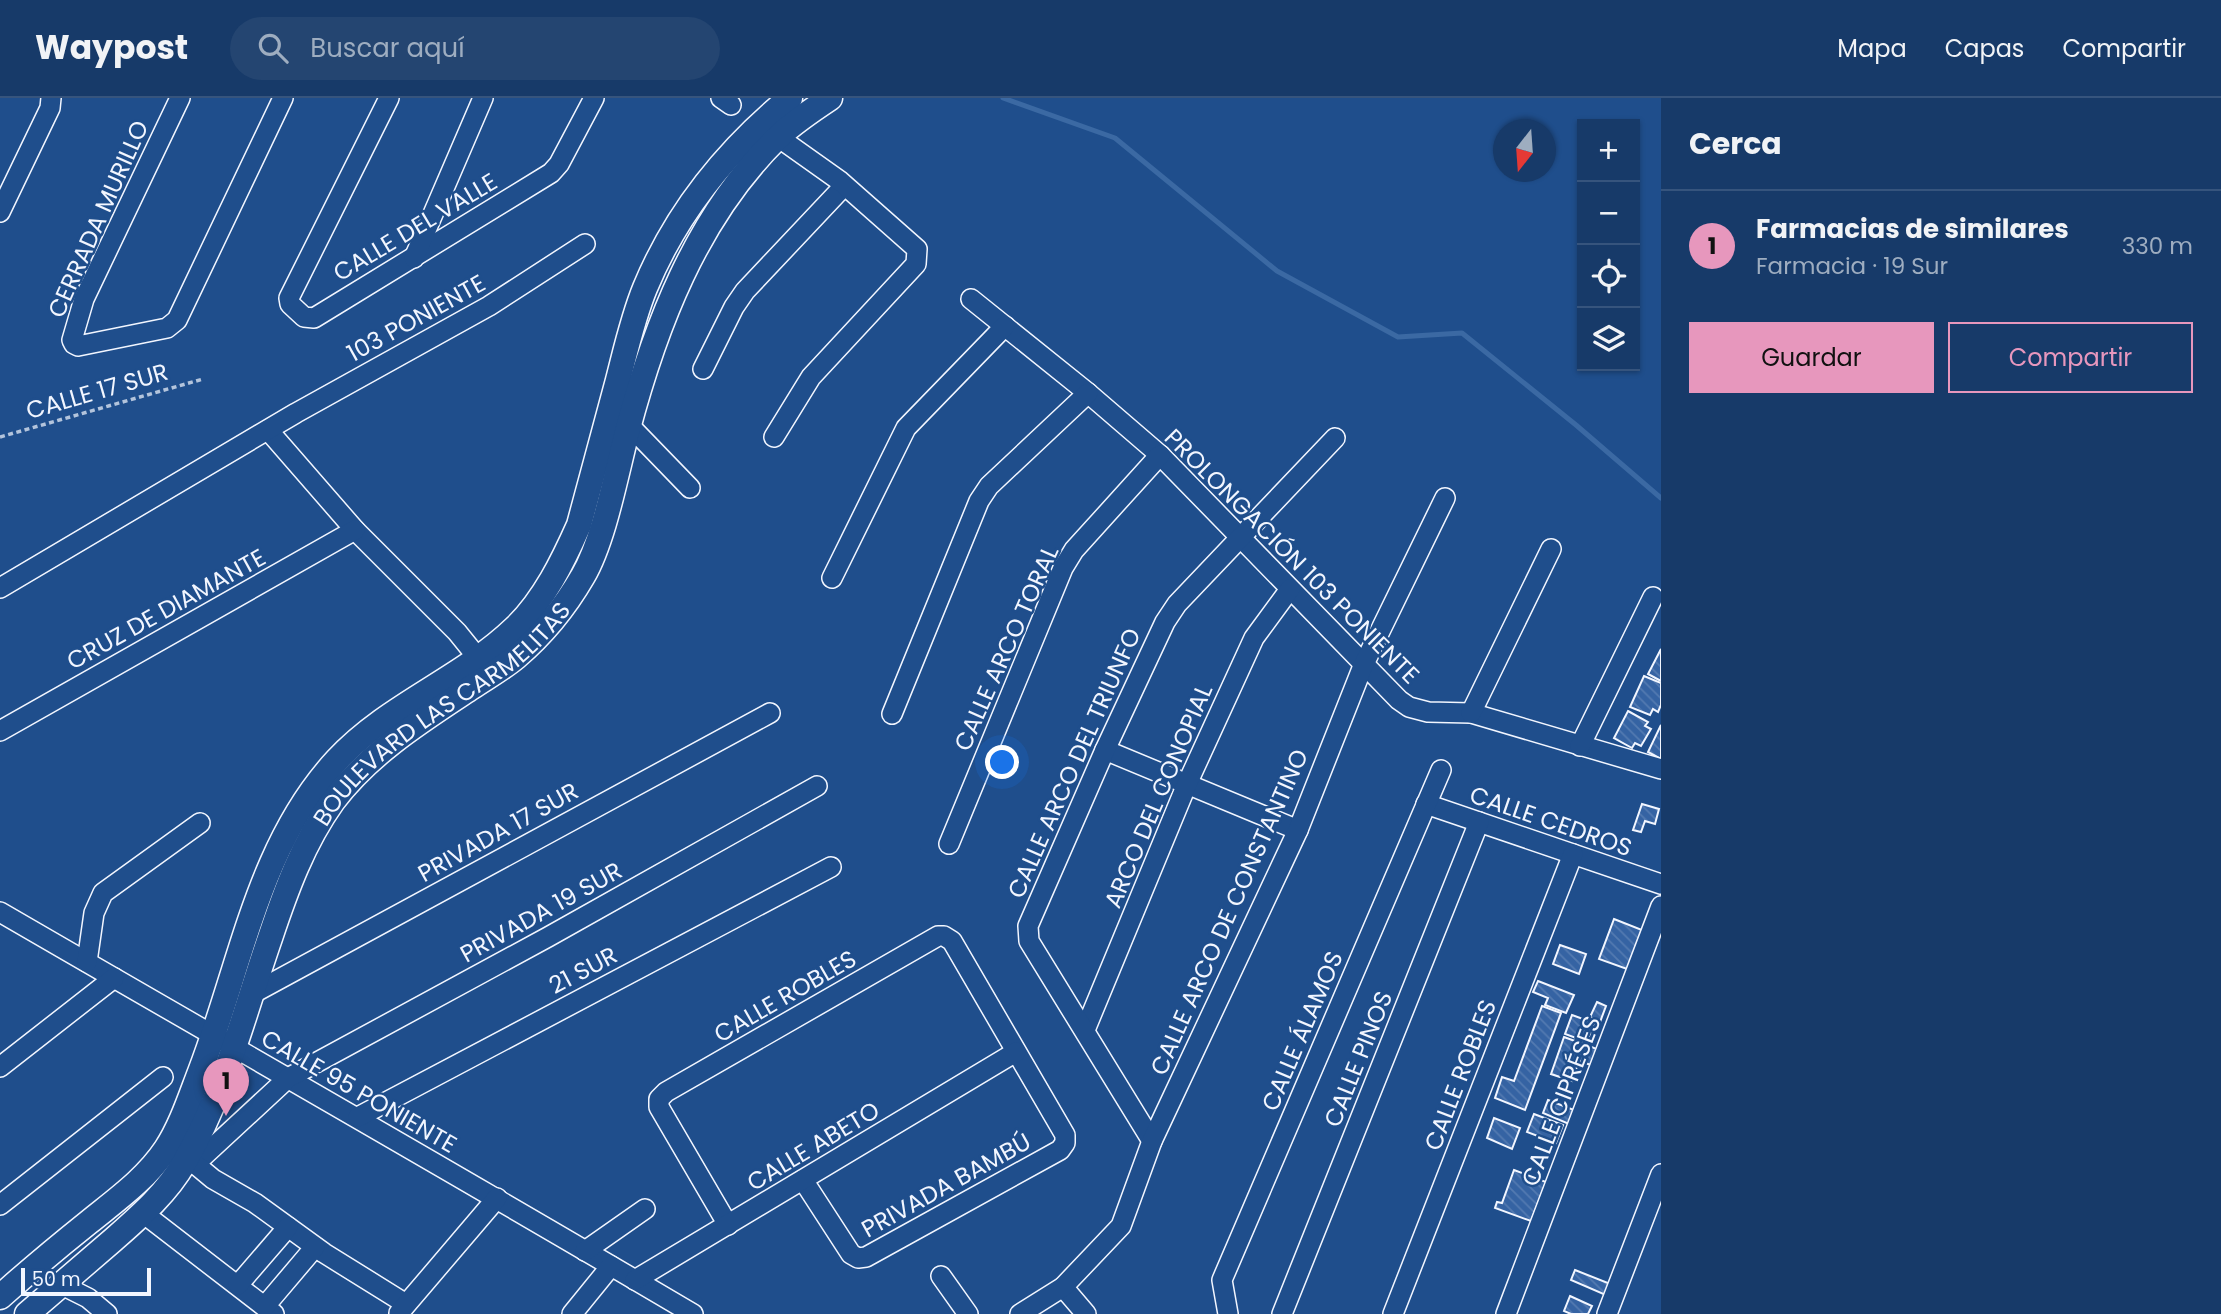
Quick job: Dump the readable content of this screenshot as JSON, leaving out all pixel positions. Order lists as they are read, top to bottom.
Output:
{
  "streets": {
    "main road": ["BOULEVARD LAS CARMELITAS"],
    "street": [
      "CERRADA MURILLO",
      "CALLE DEL VALLE",
      "103 PONIENTE",
      "PROLONGACIÓN 103 PONIENTE",
      "CRUZ DE DIAMANTE",
      "CALLE ARCO TORAL",
      "CALLE ARCO DEL TRIUNFO",
      "ARCO DEL CONOPIAL",
      "CALLE CEDROS",
      "PRIVADA 17 SUR",
      "PRIVADA 19 SUR",
      "CALLE ARCO DE CONSTANTINO",
      "21 SUR",
      "CALLE ROBLES",
      "CALLE ÁLAMOS",
      "CALLE PINOS",
      "CALLE 95 PONIENTE",
      "CALLE CIPRÉSES",
      "CALLE ABETO",
      "PRIVADA BAMBÚ"
    ],
    "path": ["CALLE 17 SUR"]
  },
  "crossings": [
    ["PROLONGACIÓN 103 PONIENTE", "CALLE ARCO TORAL"],
    ["PROLONGACIÓN 103 PONIENTE", "CALLE ARCO DEL TRIUNFO"],
    ["PROLONGACIÓN 103 PONIENTE", "ARCO DEL CONOPIAL"],
    ["PROLONGACIÓN 103 PONIENTE", "CALLE ARCO DE CONSTANTINO"],
    ["BOULEVARD LAS CARMELITAS", "PRIVADA 17 SUR"],
    ["BOULEVARD LAS CARMELITAS", "PRIVADA 19 SUR"],
    ["BOULEVARD LAS CARMELITAS", "CALLE 95 PONIENTE"],
    ["CALLE ARCO DEL TRIUNFO", "ARCO DEL CONOPIAL"],
    ["CALLE ARCO DEL TRIUNFO", "CALLE ARCO DE CONSTANTINO"],
    ["CALLE CEDROS", "CALLE ROBLES"],
    ["CALLE CEDROS", "CALLE ÁLAMOS"],
    ["CALLE CEDROS", "CALLE PINOS"],
    ["PRIVADA 19 SUR", "CALLE 95 PONIENTE"],
    ["21 SUR", "CALLE 95 PONIENTE"],
    ["CALLE ROBLES", "CALLE ABETO"],
    ["CALLE ROBLES", "PRIVADA BAMBÚ"],
    ["CALLE 95 PONIENTE", "CALLE ABETO"],
    ["CALLE ABETO", "PRIVADA BAMBÚ"]
  ],
  "scale_bar": "50 m",
  "north": "bottom",
  "page": {
    "header": "Waypost",
    "search": "Buscar aquí",
    "nav": ["Mapa", "Capas", "Compartir"],
    "heading": "Cerca",
    "map_buttons": ["+", "−"],
    "list": [
      {
        "mark": "1",
        "name": "Farmacias de similares",
        "note": "Farmacia · 19 Sur",
        "value": "330 m"
      }
    ],
    "buttons": ["Guardar", "Compartir"],
    "pins": "1",
    "scale": "50 m"
  }
}
